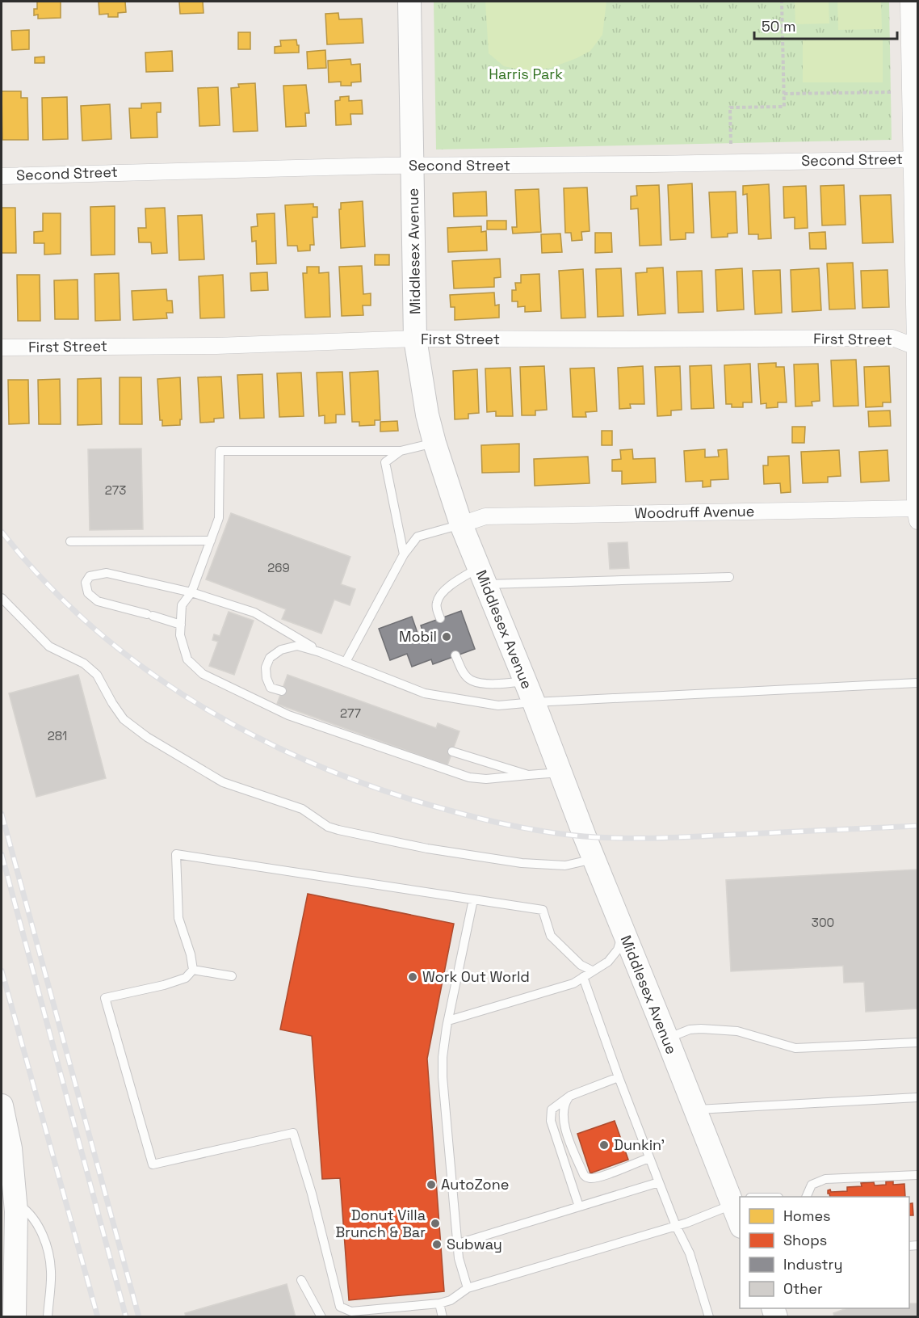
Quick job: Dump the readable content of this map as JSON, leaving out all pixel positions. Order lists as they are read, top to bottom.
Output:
{
  "streets": {
    "main road": ["Middlesex Avenue"],
    "street": ["Second Street", "First Street", "Woodruff Avenue"]
  },
  "crossings": [
    ["Second Street", "Middlesex Avenue"],
    ["Middlesex Avenue", "First Street"],
    ["Middlesex Avenue", "Woodruff Avenue"]
  ],
  "parks": ["Harris Park"],
  "places": [
    "Mobil",
    "Work Out World",
    "Dunkin'",
    "AutoZone",
    "Donut Villa Brunch & Bar",
    "Subway"
  ],
  "house_numbers": [
    "273",
    "269",
    "277",
    "281",
    "300"
  ],
  "legend": [
    "Homes",
    "Shops",
    "Industry",
    "Other"
  ],
  "scale_bar": "50 m"
}
